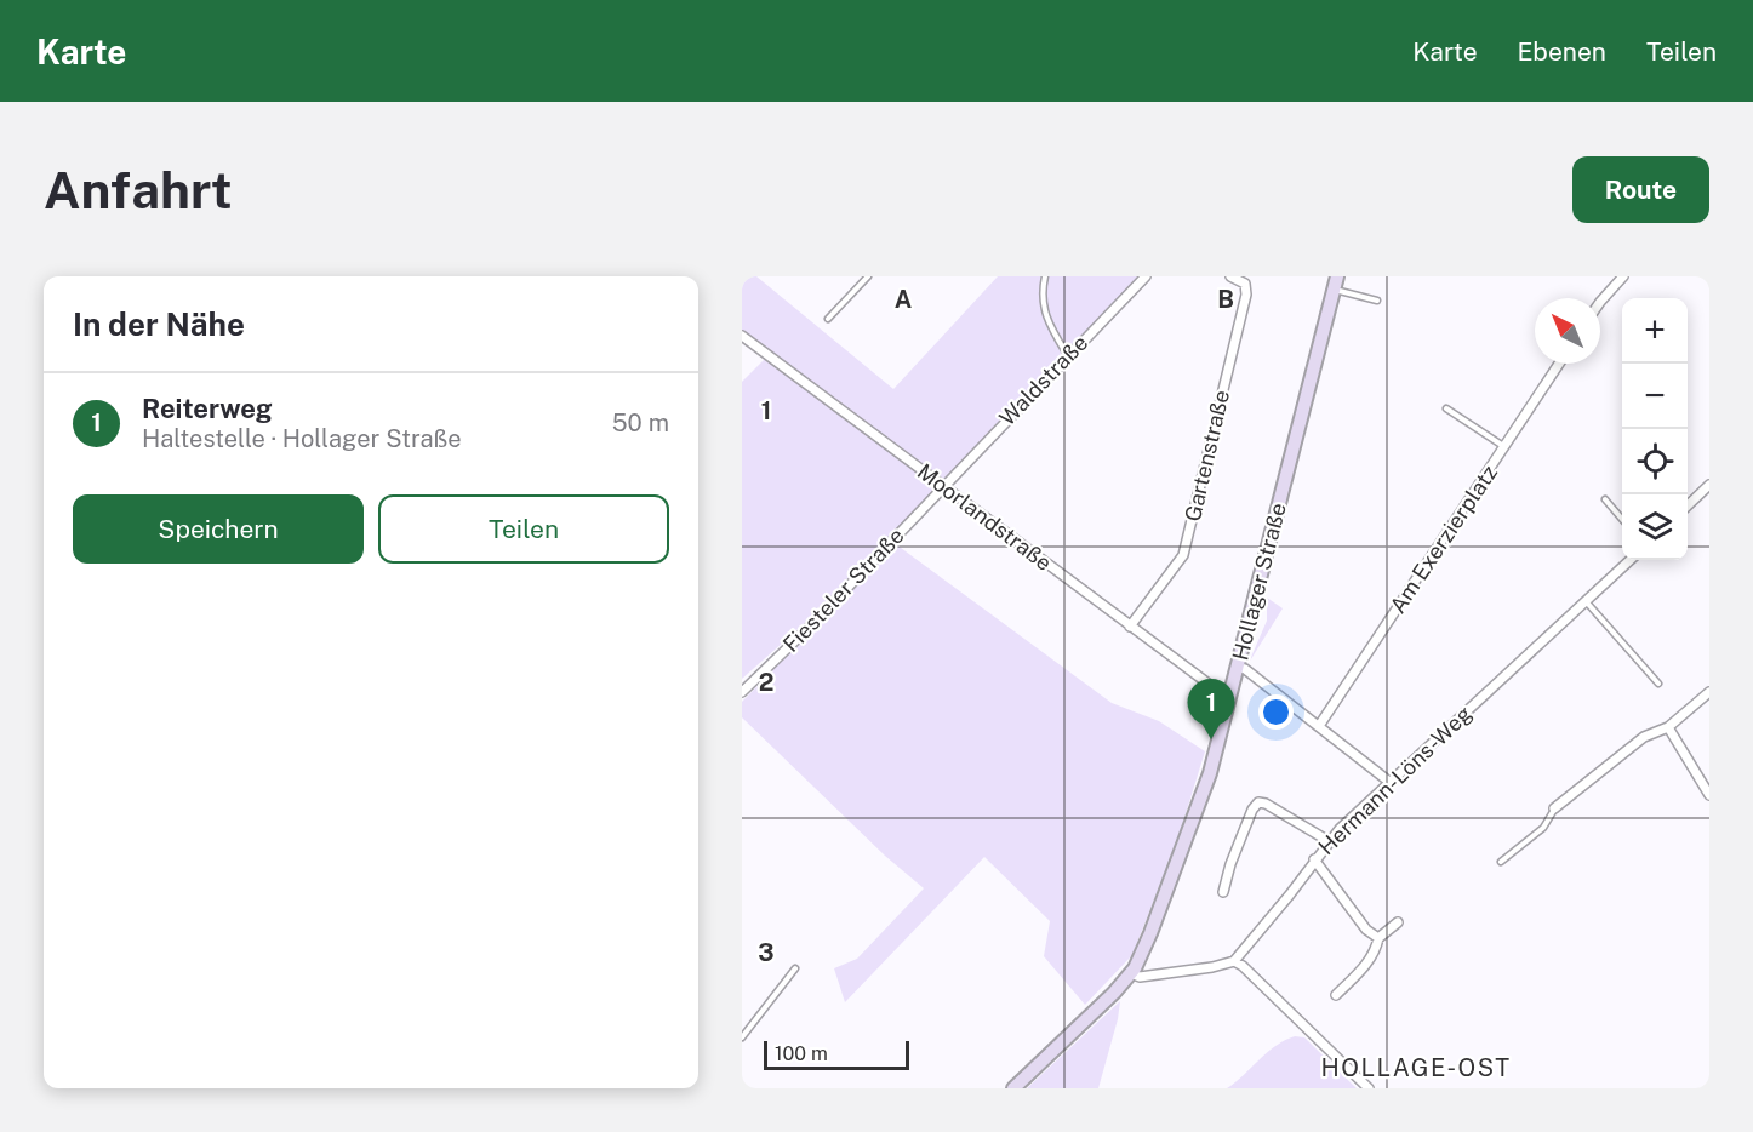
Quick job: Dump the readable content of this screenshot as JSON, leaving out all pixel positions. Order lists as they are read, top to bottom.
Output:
{
  "streets": {
    "main road": ["Hollager Straße"],
    "street": [
      "Waldstraße",
      "Gartenstraße",
      "Moorlandstraße",
      "Am Exerzierplatz",
      "Fiesteler Straße",
      "Hermann-Löns-Weg"
    ]
  },
  "crossings": [
    ["Waldstraße", "Moorlandstraße"],
    ["Waldstraße", "Fiesteler Straße"],
    ["Gartenstraße", "Moorlandstraße"],
    ["Moorlandstraße", "Hollager Straße"],
    ["Moorlandstraße", "Fiesteler Straße"]
  ],
  "districts": ["HOLLAGE-OST"],
  "scale_bar": "100 m",
  "north": "top left",
  "page": {
    "header": "Karte",
    "nav": ["Karte", "Ebenen", "Teilen"],
    "buttons": [
      "Route",
      ["Speichern", "Teilen"]
    ],
    "title": "Anfahrt",
    "heading": "In der Nähe",
    "map_buttons": ["+", "−"],
    "list": [
      {
        "mark": "1",
        "name": "Reiterweg",
        "note": "Haltestelle · Hollager Straße",
        "value": "50 m"
      }
    ],
    "pins": "1",
    "scale": "100 m"
  },
  "grid": {
    "columns": ["A", "B"],
    "rows": ["1", "2", "3"]
  }
}
